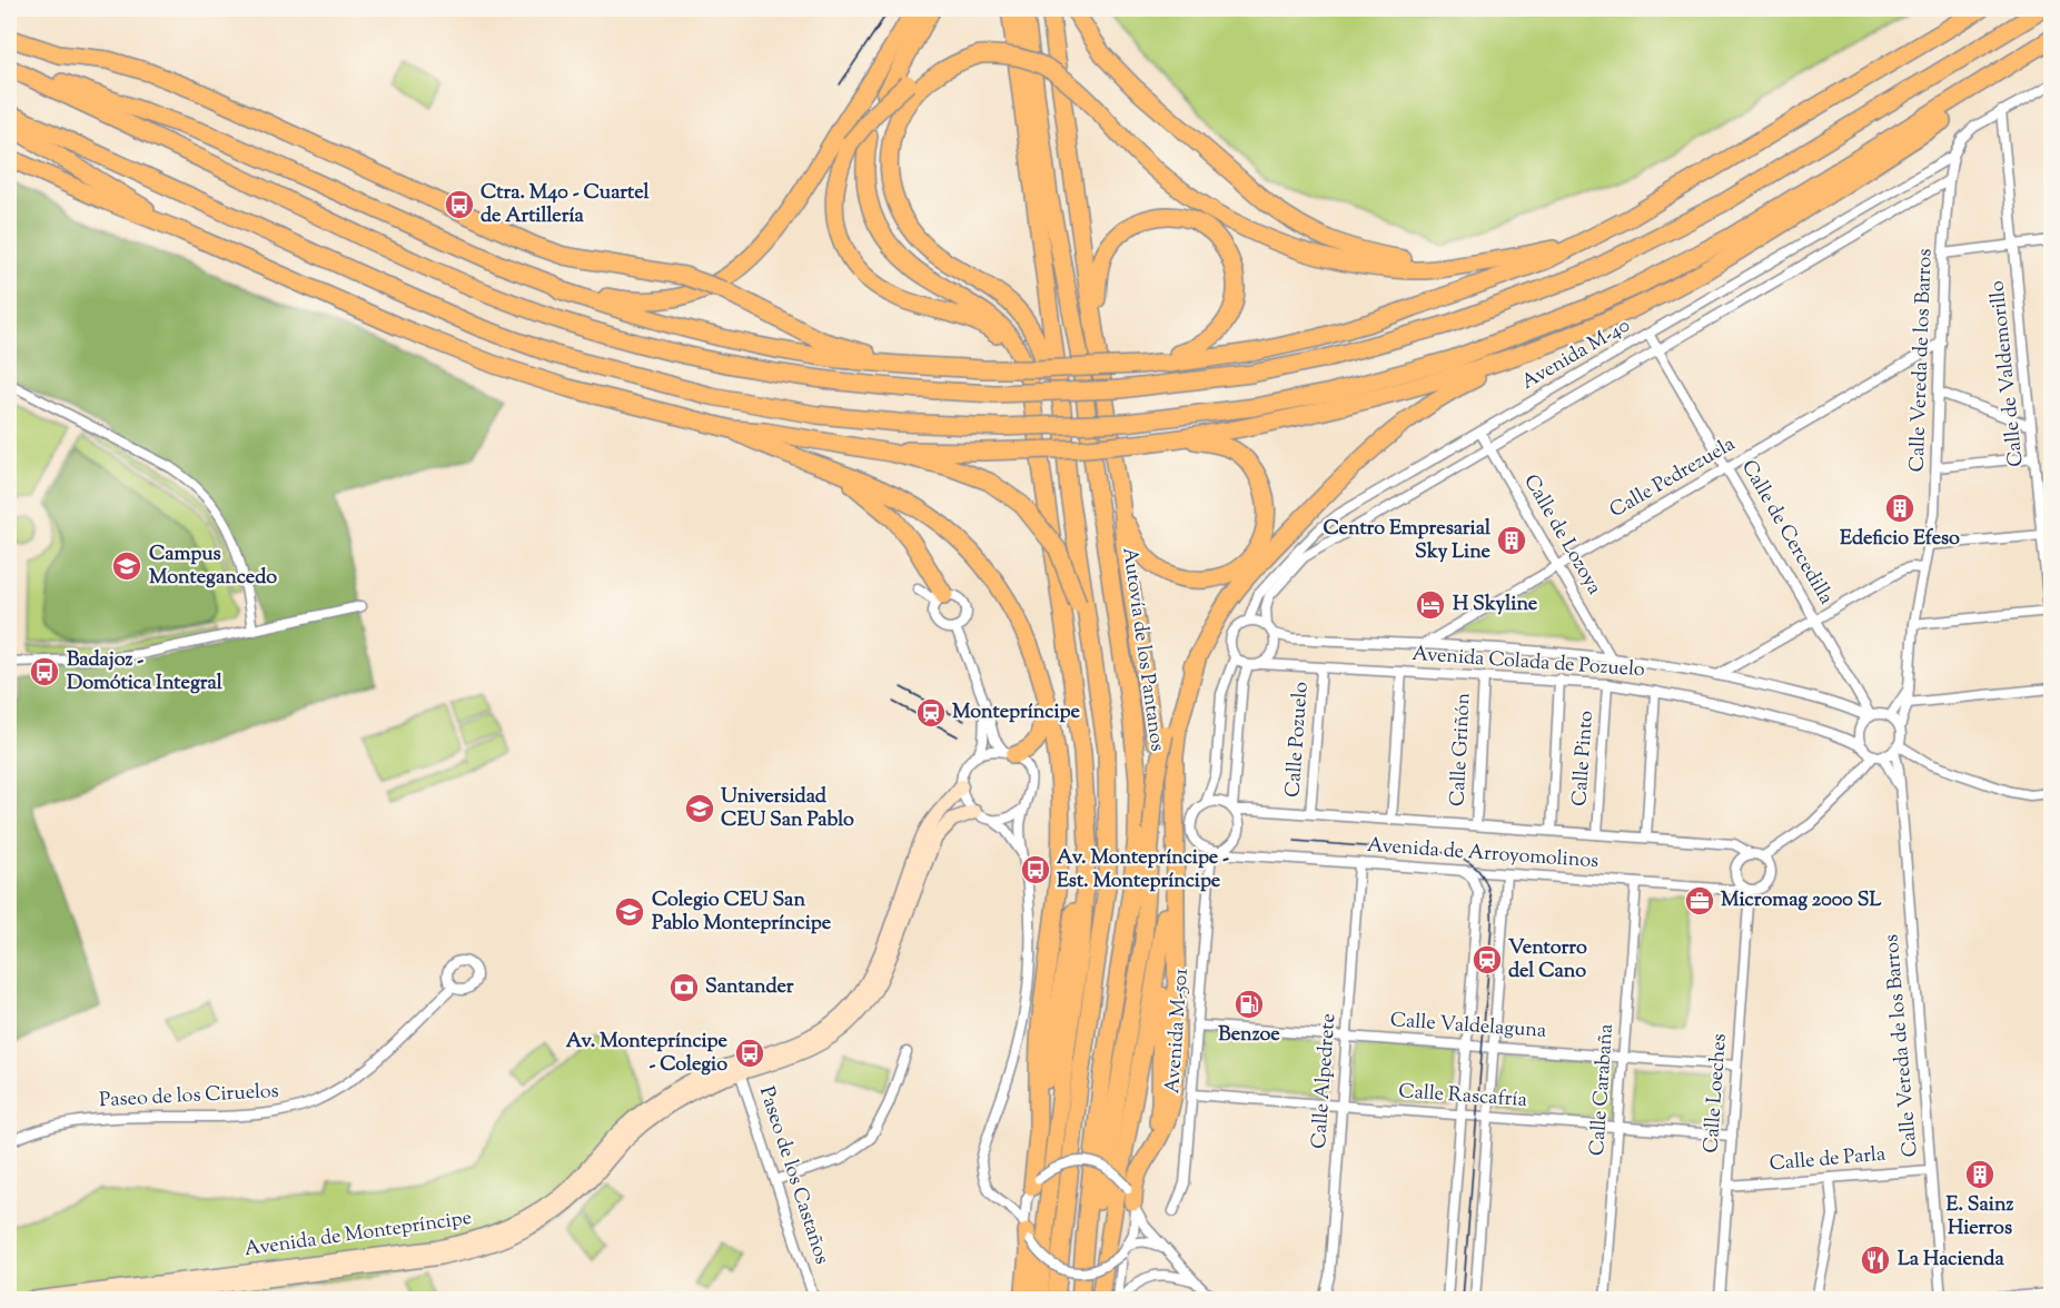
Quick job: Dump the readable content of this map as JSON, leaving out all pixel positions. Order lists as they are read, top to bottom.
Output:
{
  "streets": {
    "highway": ["Autovía de los Pantanos"],
    "street": [
      "Avenida M-40",
      "Calle Vereda de los Barros",
      "Calle de Valdemorillo",
      "Calle Pedrezuela",
      "Calle de Cercedilla",
      "Calle de Lozoya",
      "Avenida Colada de Pozuelo",
      "Calle Pozuelo",
      "Calle Griñón",
      "Calle Pinto",
      "Avenida de Arroyomolinos",
      "Calle Valdelaguna",
      "Avenida M-501",
      "Calle Alpedrete",
      "Calle Carabaña",
      "Calle Loeches",
      "Paseo de los Ciruelos",
      "Calle Rascafría",
      "Calle de Parla",
      "Paseo de los Castaños",
      "Avenida de Montepríncipe"
    ]
  },
  "crossings": [
    ["Avenida M-40", "Calle Vereda de los Barros"],
    ["Avenida M-40", "Calle de Cercedilla"],
    ["Avenida M-40", "Calle de Lozoya"],
    ["Avenida M-40", "Avenida Colada de Pozuelo"],
    ["Calle Vereda de los Barros", "Calle de Valdemorillo"],
    ["Calle Vereda de los Barros", "Calle Pedrezuela"],
    ["Calle Vereda de los Barros", "Calle de Cercedilla"],
    ["Calle Vereda de los Barros", "Avenida Colada de Pozuelo"],
    ["Calle Vereda de los Barros", "Calle de Parla"],
    ["Calle Pedrezuela", "Calle de Cercedilla"],
    ["Calle Pedrezuela", "Calle de Lozoya"],
    ["Calle Pedrezuela", "Avenida Colada de Pozuelo"],
    ["Calle de Cercedilla", "Avenida Colada de Pozuelo"],
    ["Calle de Lozoya", "Avenida Colada de Pozuelo"],
    ["Avenida Colada de Pozuelo", "Calle Pozuelo"],
    ["Avenida Colada de Pozuelo", "Calle Griñón"],
    ["Avenida Colada de Pozuelo", "Calle Pinto"],
    ["Calle Pozuelo", "Avenida de Arroyomolinos"],
    ["Calle Griñón", "Avenida de Arroyomolinos"],
    ["Calle Pinto", "Avenida de Arroyomolinos"],
    ["Avenida de Arroyomolinos", "Avenida M-501"],
    ["Avenida de Arroyomolinos", "Calle Alpedrete"],
    ["Avenida de Arroyomolinos", "Calle Carabaña"],
    ["Avenida de Arroyomolinos", "Calle Loeches"],
    ["Calle Valdelaguna", "Avenida M-501"],
    ["Calle Valdelaguna", "Calle Alpedrete"],
    ["Calle Valdelaguna", "Calle Carabaña"],
    ["Calle Valdelaguna", "Calle Loeches"],
    ["Avenida M-501", "Calle Rascafría"],
    ["Calle Alpedrete", "Calle Rascafría"],
    ["Calle Carabaña", "Calle Rascafría"],
    ["Calle Loeches", "Calle Rascafría"],
    ["Calle Loeches", "Calle de Parla"],
    ["Paseo de los Castaños", "Avenida de Montepríncipe"]
  ],
  "places": {
    "bus stop": [
      "Ctra. M40 - Cuartel de Artillería",
      "Badajoz - Domótica Integral",
      "Av. Montepríncipe - Est. Montepríncipe",
      "Av. Montepríncipe - Colegio"
    ],
    "building": ["Edeficio Efeso", "Centro Empresarial Sky Line", "E. Sainz Hierros"],
    "school or university": ["Campus Montegancedo", "Universidad CEU San Pablo", "Colegio CEU San Pablo Montepríncipe"],
    "hotel": ["H Skyline"],
    "station": ["Montepríncipe", "Ventorro del Cano"],
    "office": ["Micromag 2000 SL"],
    "bank": ["Santander"],
    "fuel station": ["Benzoe"],
    "restaurant": ["La Hacienda"]
  }
}
